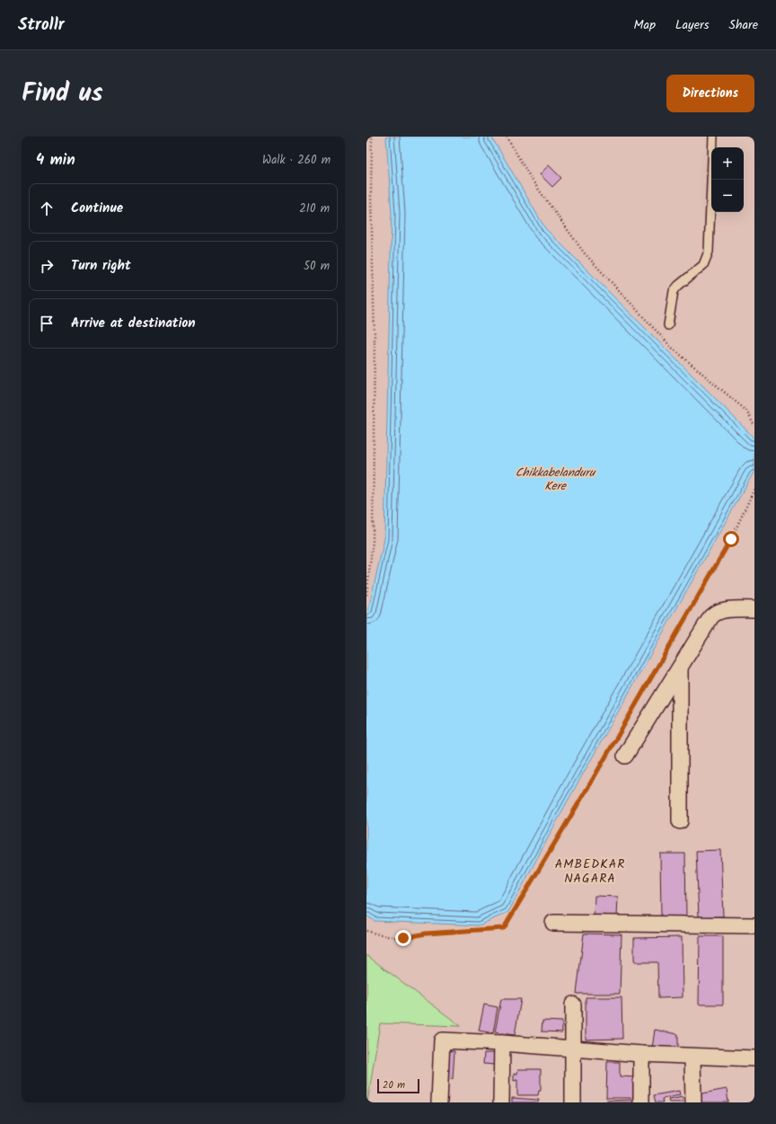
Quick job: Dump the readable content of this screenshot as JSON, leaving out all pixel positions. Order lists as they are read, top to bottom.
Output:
{
  "districts": ["AMBEDKAR NAGARA"],
  "water": ["Chikkabelanduru Kere"],
  "scale_bar": "20 m",
  "page": {
    "header": "Strollr",
    "nav": ["Map", "Layers", "Share"],
    "title": "Find us",
    "buttons": "Directions",
    "heading": ["4 min", "Walk · 260 m"],
    "map_buttons": ["+", "−"],
    "list": [
      ["Continue", "210 m"],
      ["Turn right", "50 m"],
      "Arrive at destination"
    ],
    "scale": "20 m"
  }
}
